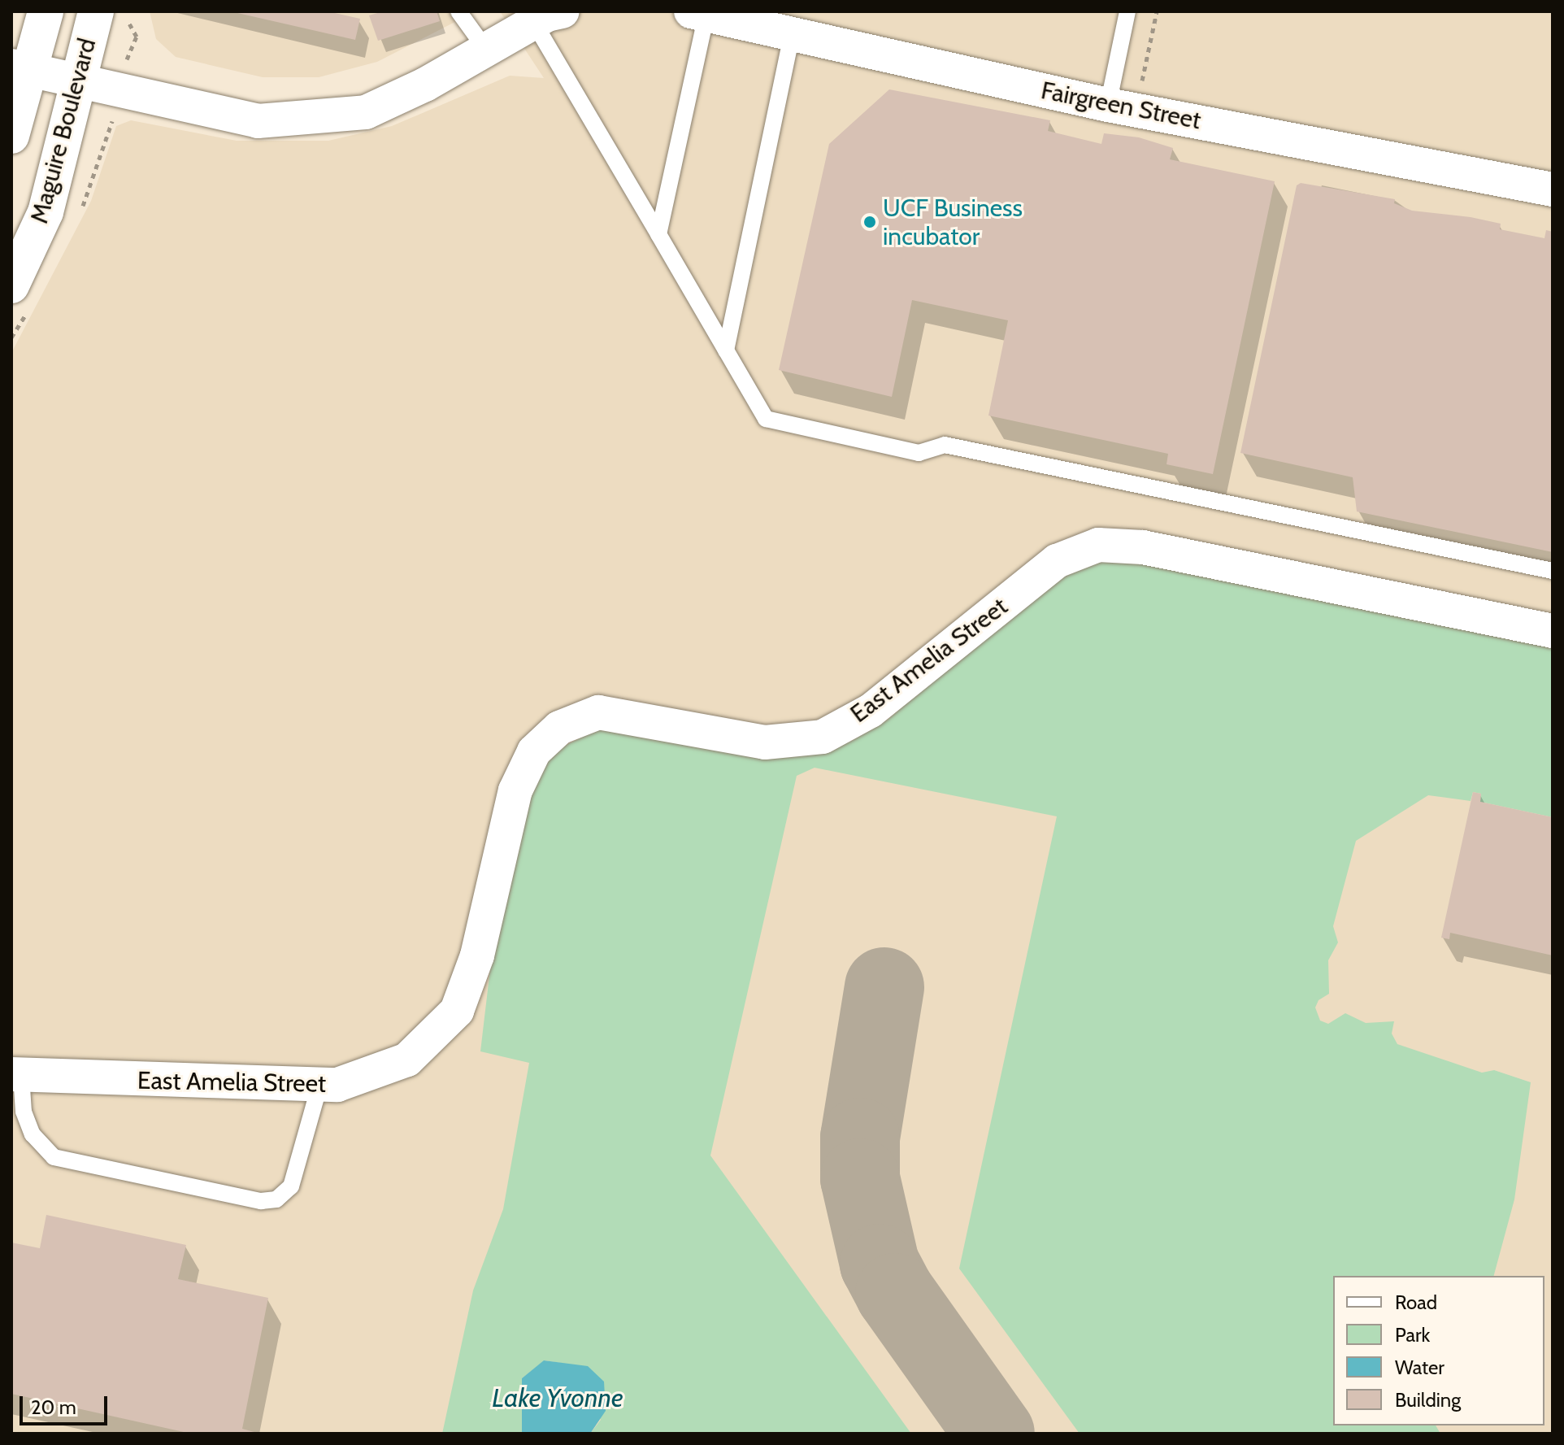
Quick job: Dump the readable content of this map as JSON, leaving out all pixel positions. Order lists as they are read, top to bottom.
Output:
{
  "streets": {
    "main road": ["Maguire Boulevard"],
    "street": ["Fairgreen Street", "East Amelia Street"]
  },
  "water": ["Lake Yvonne"],
  "places": ["UCF Business incubator"],
  "legend": [
    "Road",
    "Park",
    "Water",
    "Building"
  ],
  "scale_bar": "20 m"
}
